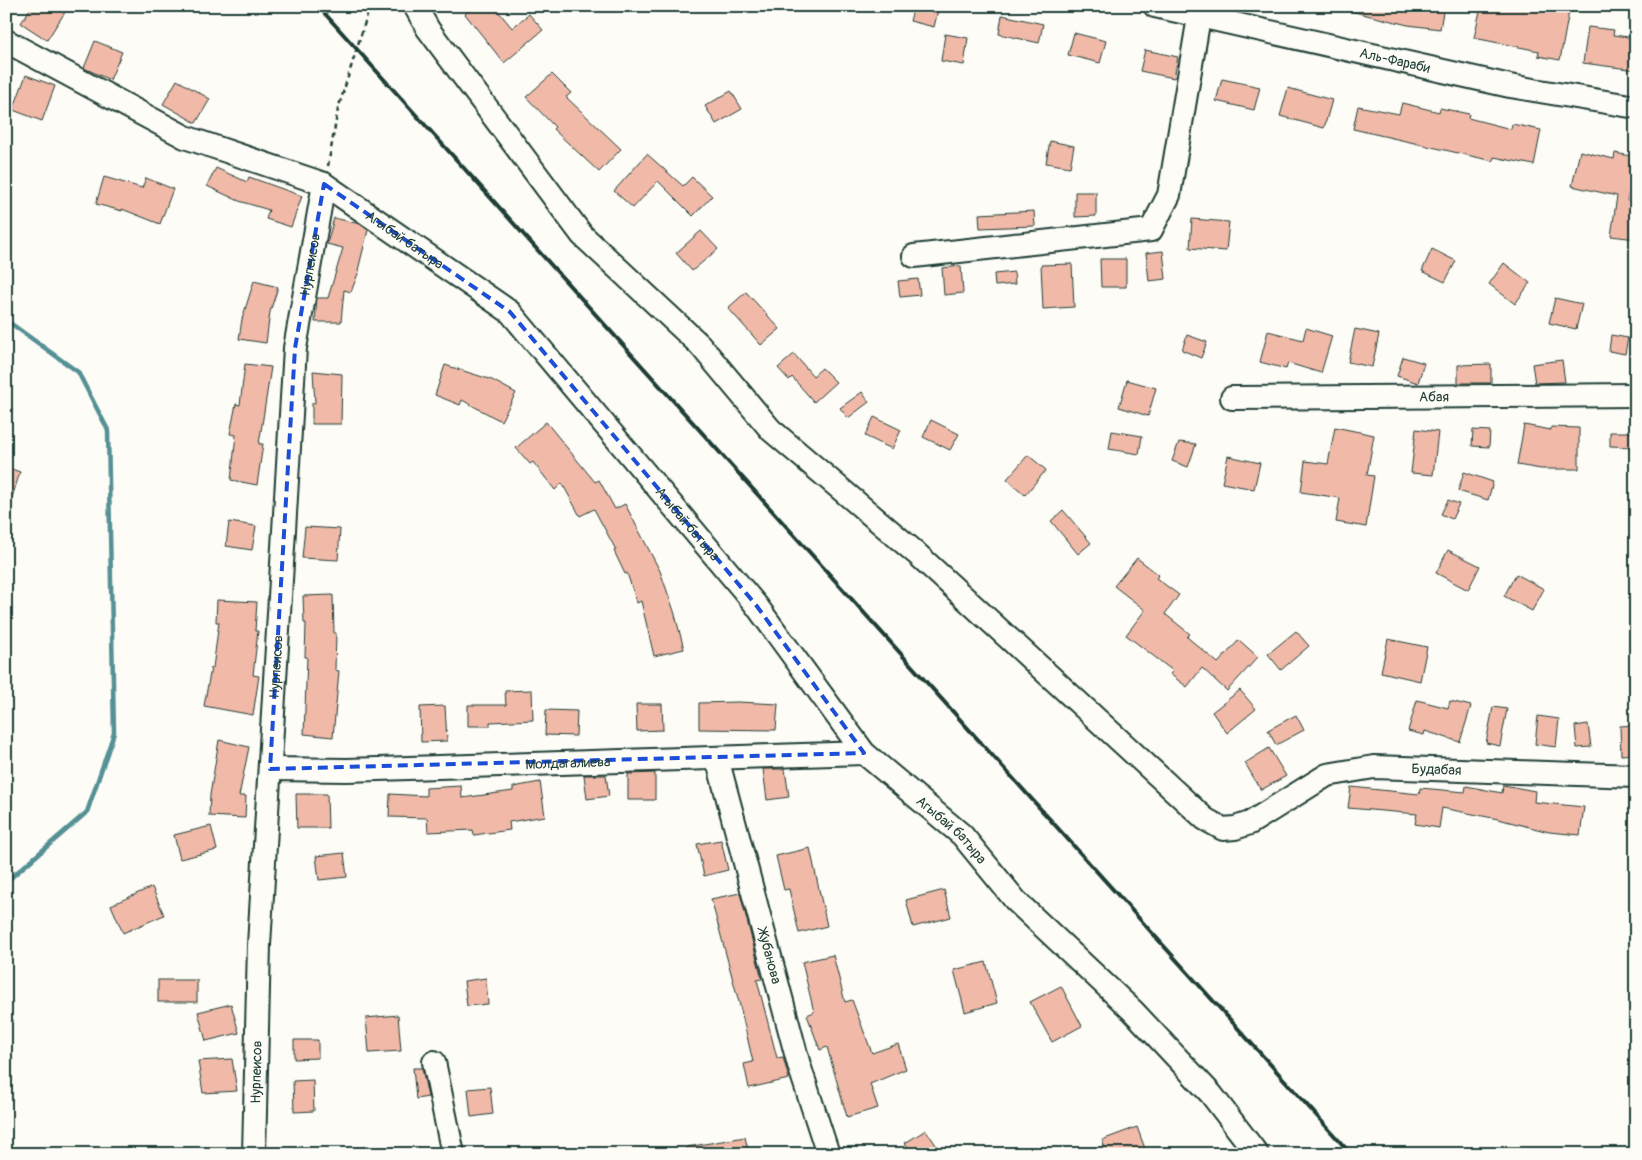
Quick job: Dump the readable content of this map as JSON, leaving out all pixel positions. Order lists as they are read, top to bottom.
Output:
{
  "streets": {
    "street": [
      "Аль-Фараби",
      "Агыбай батыра",
      "Нурпеисов",
      "Абая",
      "Молдагалиева",
      "Будабая",
      "Жубанова"
    ]
  },
  "crossings": [
    ["Агыбай батыра", "Нурпеисов"],
    ["Агыбай батыра", "Молдагалиева"],
    ["Нурпеисов", "Молдагалиева"],
    ["Молдагалиева", "Жубанова"]
  ]
}
